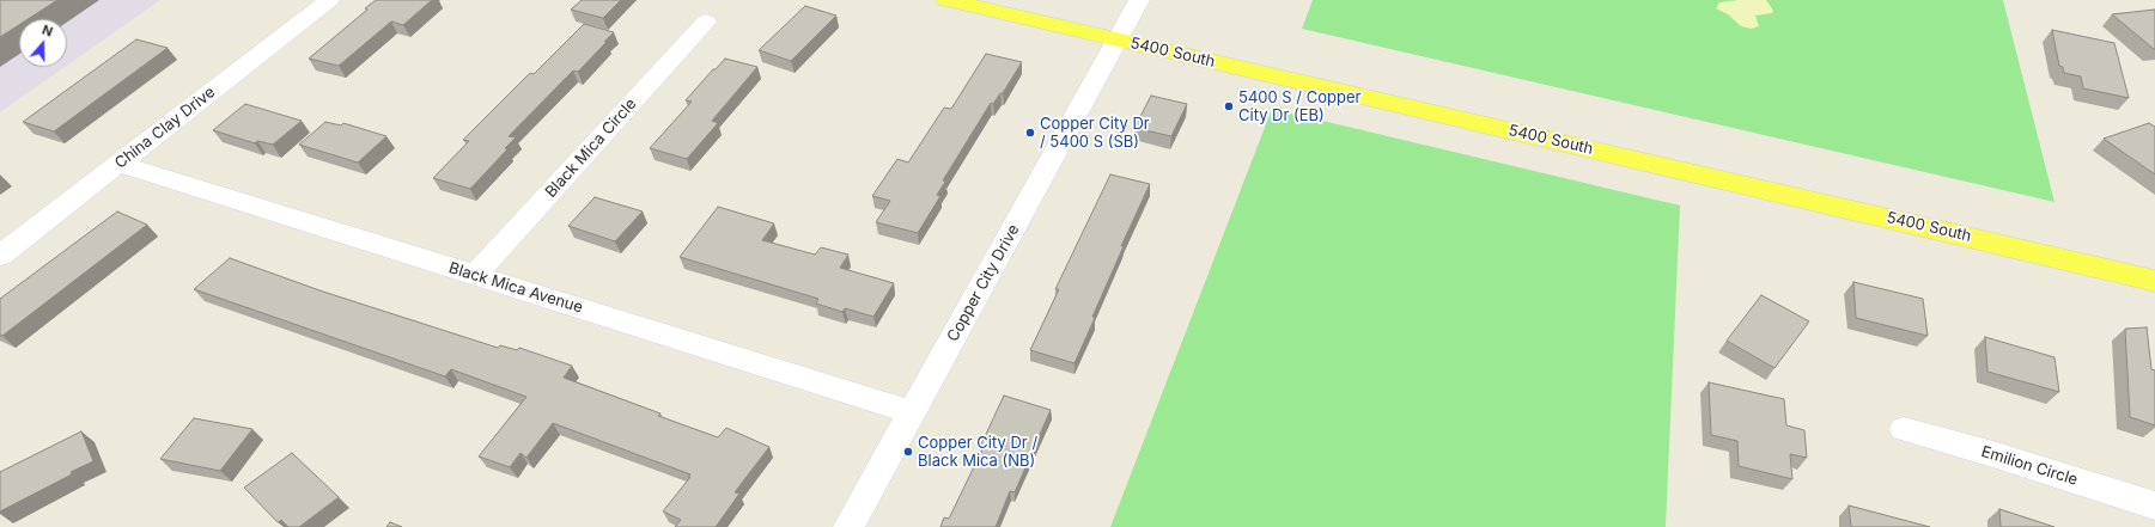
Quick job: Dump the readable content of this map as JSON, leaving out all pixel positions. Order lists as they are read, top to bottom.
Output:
{
  "streets": {
    "main road": ["5400 South"],
    "street": [
      "China Clay Drive",
      "Black Mica Circle",
      "Copper City Drive",
      "Black Mica Avenue",
      "Emilion Circle"
    ]
  },
  "crossings": [
    ["5400 South", "Copper City Drive"],
    ["China Clay Drive", "Black Mica Avenue"],
    ["Black Mica Circle", "Black Mica Avenue"],
    ["Copper City Drive", "Black Mica Avenue"]
  ],
  "places": ["5400 S / Copper City Dr (EB)", "Copper City Dr / 5400 S (SB)", "Copper City Dr / Black Mica (NB)"],
  "north": "top"
}
